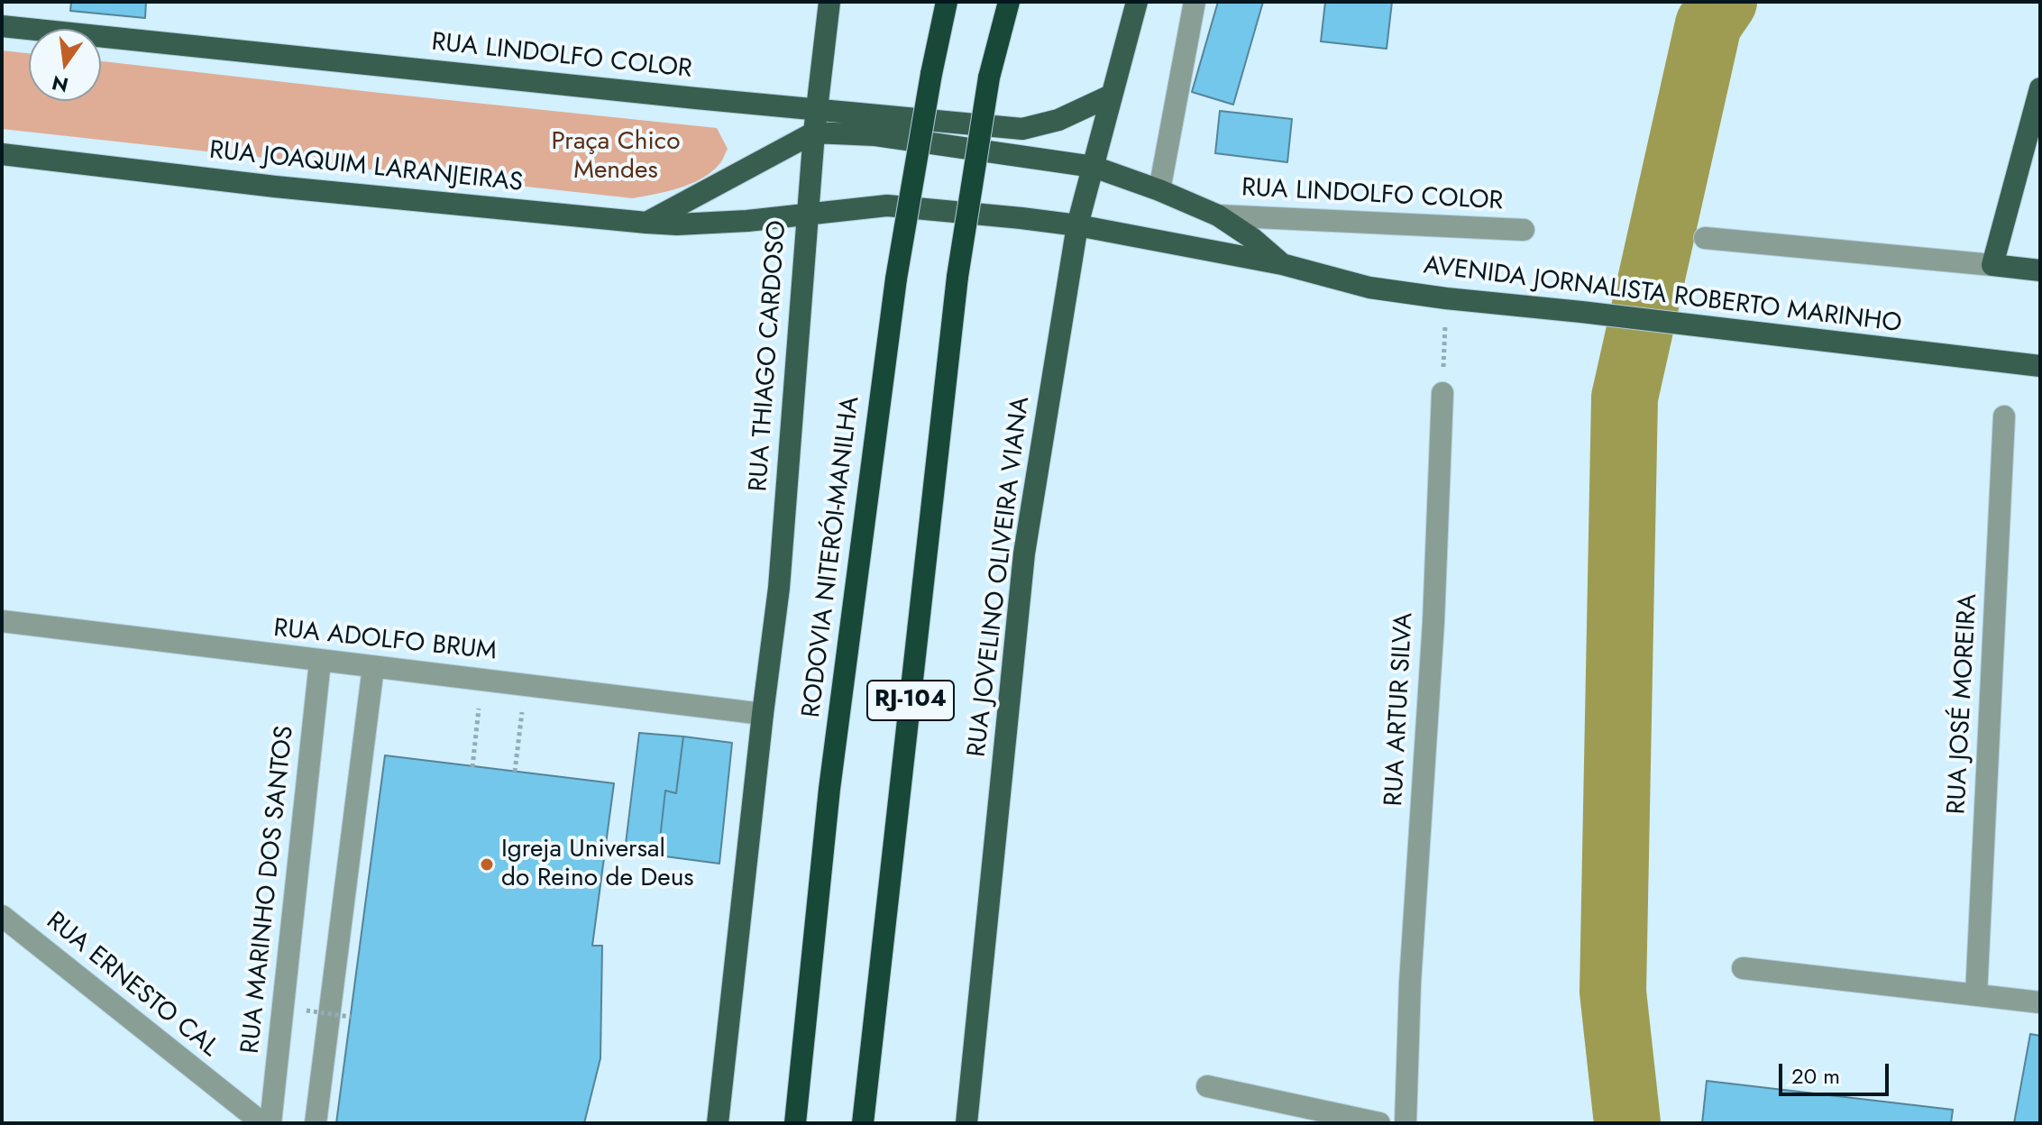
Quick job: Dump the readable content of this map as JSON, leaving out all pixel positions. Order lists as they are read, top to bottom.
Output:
{
  "streets": {
    "highway": ["RODOVIA NITERÓI-MANILHA", "RJ-104"],
    "main road": [
      "RUA LINDOLFO COLOR",
      "RUA JOAQUIM LARANJEIRAS",
      "AVENIDA JORNALISTA ROBERTO MARINHO",
      "RUA THIAGO CARDOSO",
      "RUA JOVELINO OLIVEIRA VIANA"
    ],
    "street": [
      "RUA ADOLFO BRUM",
      "RUA JOSÉ MOREIRA",
      "RUA ARTUR SILVA",
      "RUA MARINHO DOS SANTOS",
      "RUA ERNESTO CAL"
    ]
  },
  "crossings": [
    ["RUA LINDOLFO COLOR", "RUA THIAGO CARDOSO"],
    ["RUA LINDOLFO COLOR", "RUA JOVELINO OLIVEIRA VIANA"],
    ["RUA JOAQUIM LARANJEIRAS", "AVENIDA JORNALISTA ROBERTO MARINHO"],
    ["RUA JOAQUIM LARANJEIRAS", "RUA THIAGO CARDOSO"],
    ["RUA JOAQUIM LARANJEIRAS", "RUA JOVELINO OLIVEIRA VIANA"],
    ["RUA THIAGO CARDOSO", "RUA ADOLFO BRUM"],
    ["RUA ADOLFO BRUM", "RUA MARINHO DOS SANTOS"]
  ],
  "parks": ["Praça Chico Mendes"],
  "places": ["Igreja Universal do Reino de Deus"],
  "scale_bar": "20 m",
  "north": "bottom"
}
